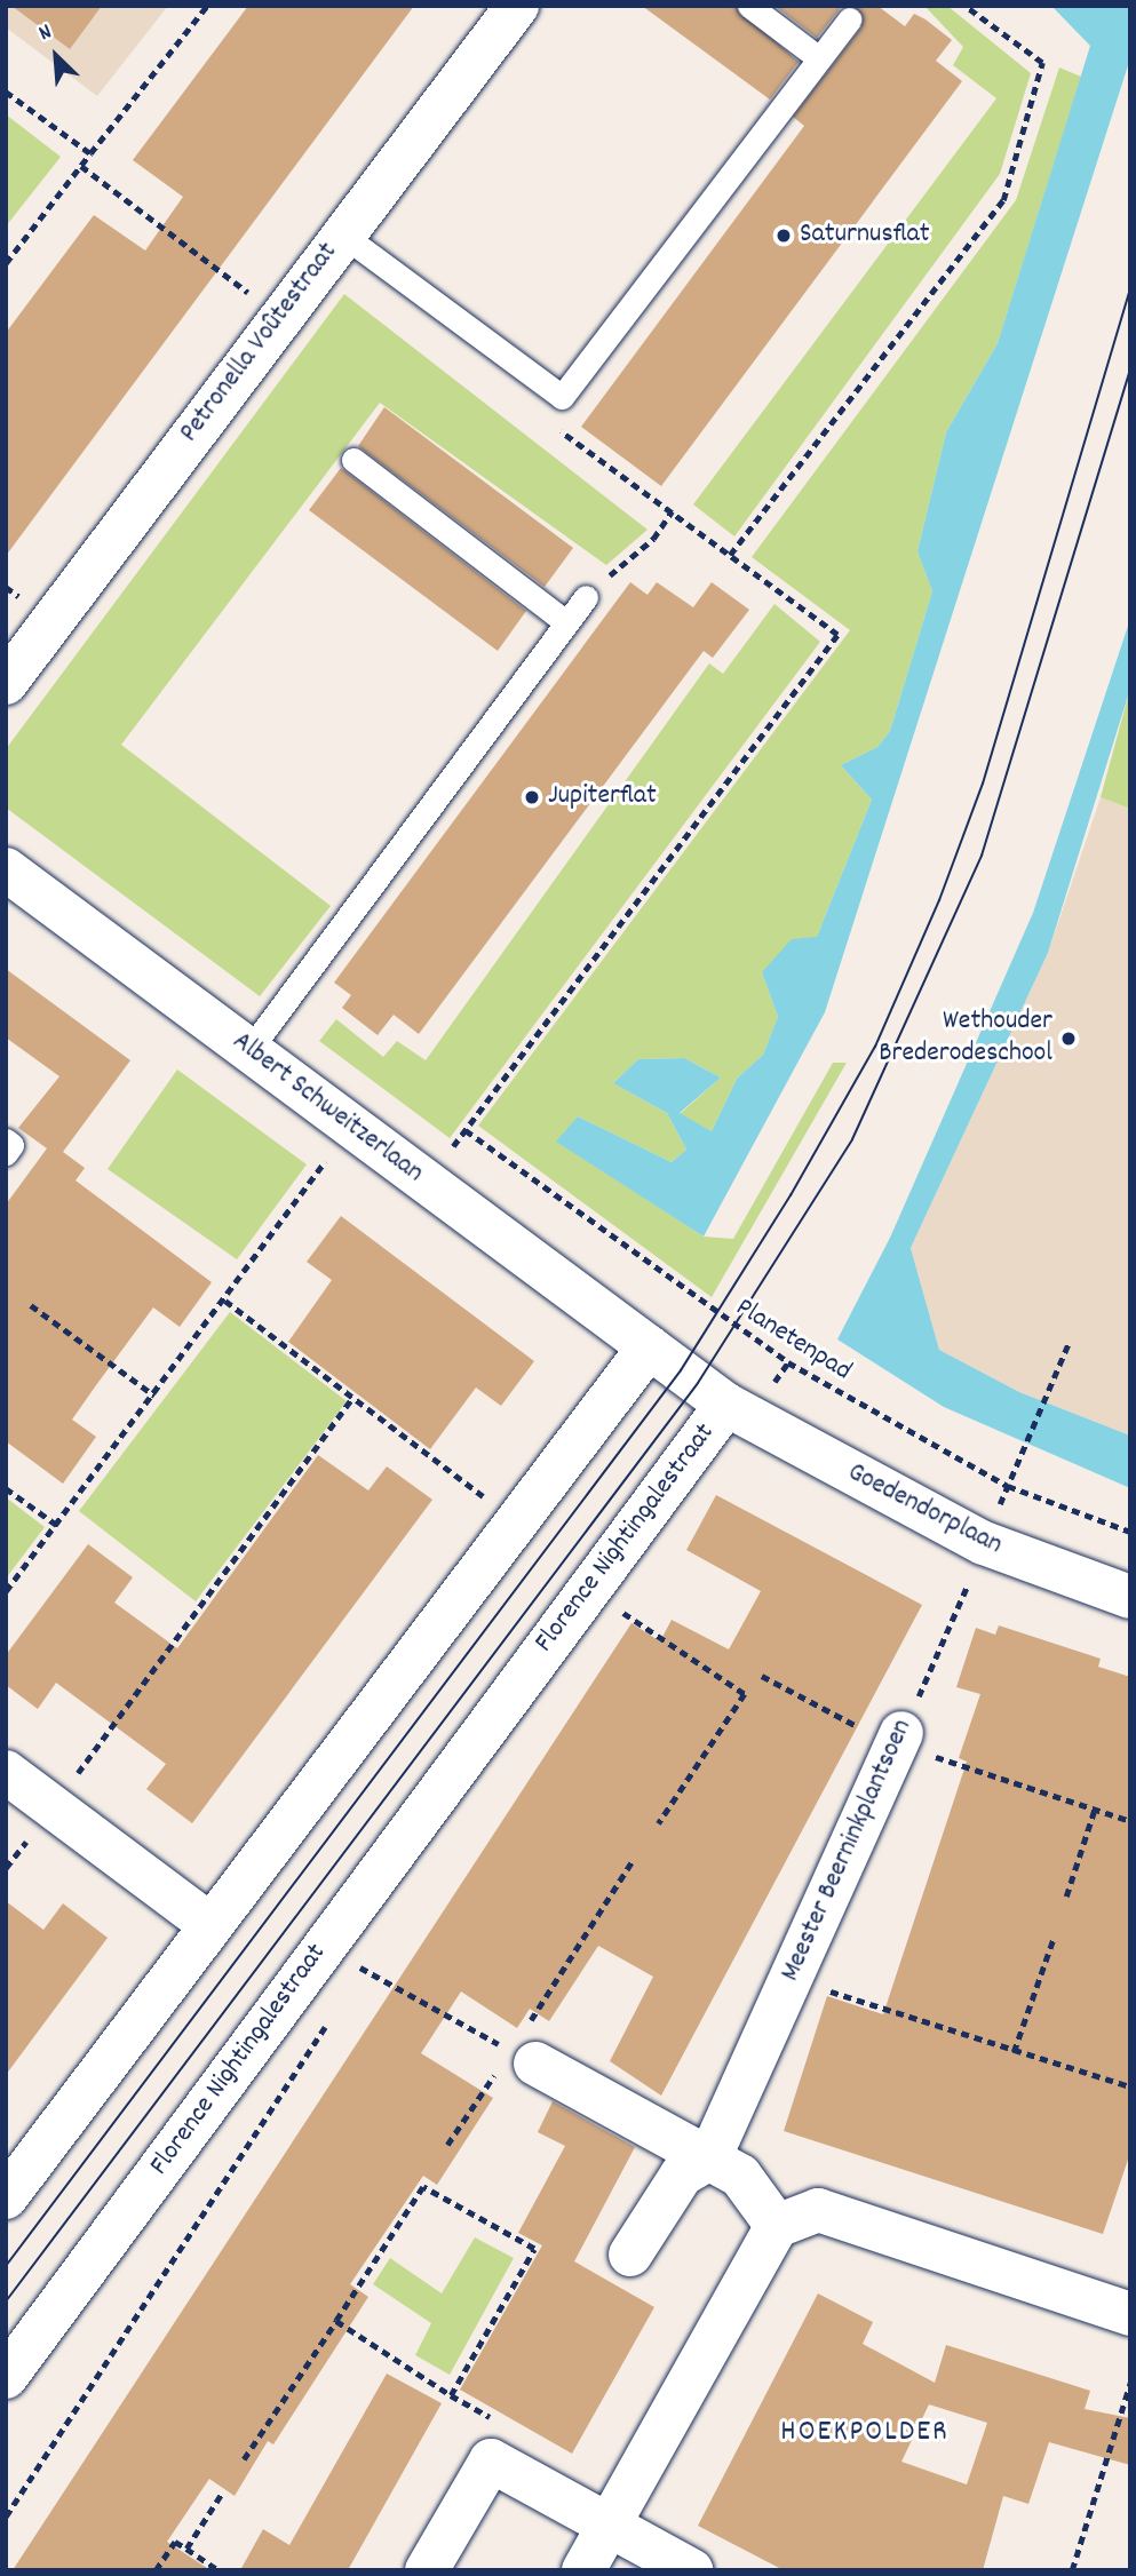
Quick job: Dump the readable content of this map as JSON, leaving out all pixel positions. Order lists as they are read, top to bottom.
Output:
{
  "streets": {
    "street": [
      "Petronella Voûtestraat",
      "Albert Schweitzerlaan",
      "Goedendorplaan",
      "Florence Nightingalestraat",
      "Meester Beerninkplantsoen"
    ],
    "path": ["Planetenpad"]
  },
  "crossings": [
    ["Albert Schweitzerlaan", "Florence Nightingalestraat"],
    ["Planetenpad", "Meester Beerninkplantsoen"],
    ["Goedendorplaan", "Florence Nightingalestraat"],
    ["Goedendorplaan", "Meester Beerninkplantsoen"]
  ],
  "districts": ["HOEKPOLDER"],
  "places": ["Saturnusflat", "Jupiterflat", "Wethouder Brederodeschool"],
  "north": "top left"
}
